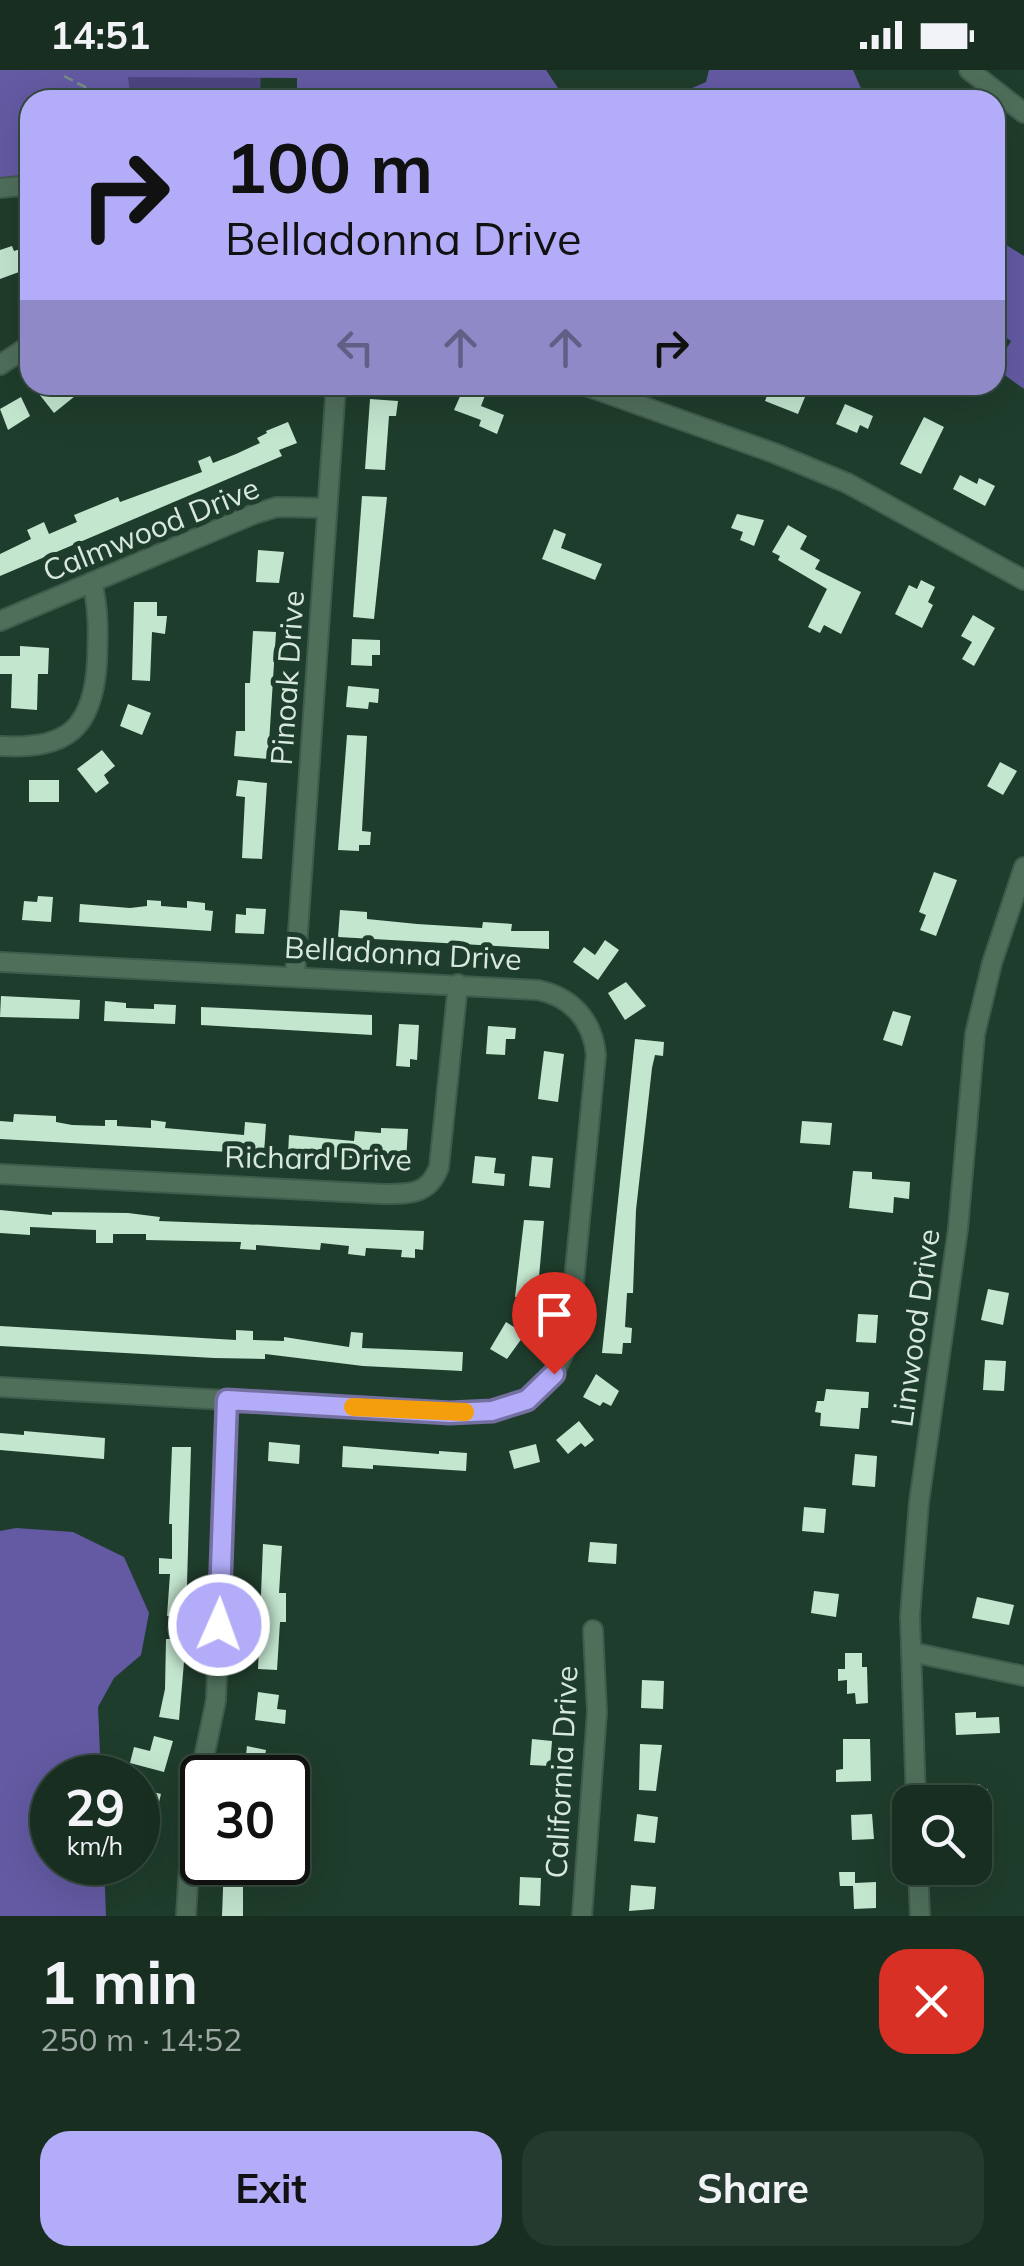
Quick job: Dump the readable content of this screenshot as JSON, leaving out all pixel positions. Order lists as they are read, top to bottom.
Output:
{
  "streets": {
    "street": [
      "Calmwood Drive",
      "Pinoak Drive",
      "Belladonna Drive",
      "Richard Drive",
      "Linwood Drive",
      "California Drive"
    ]
  },
  "crossings": [
    ["Calmwood Drive", "Pinoak Drive"],
    ["Pinoak Drive", "Belladonna Drive"],
    ["Belladonna Drive", "Richard Drive"]
  ],
  "page": {
    "status": "14:51",
    "turn": ["100 m", "Belladonna Drive"],
    "speed": "29 km/h",
    "limit": "30",
    "heading": ["1 min", "250 m · 14:52"],
    "buttons": ["Exit", "Share"]
  }
}
